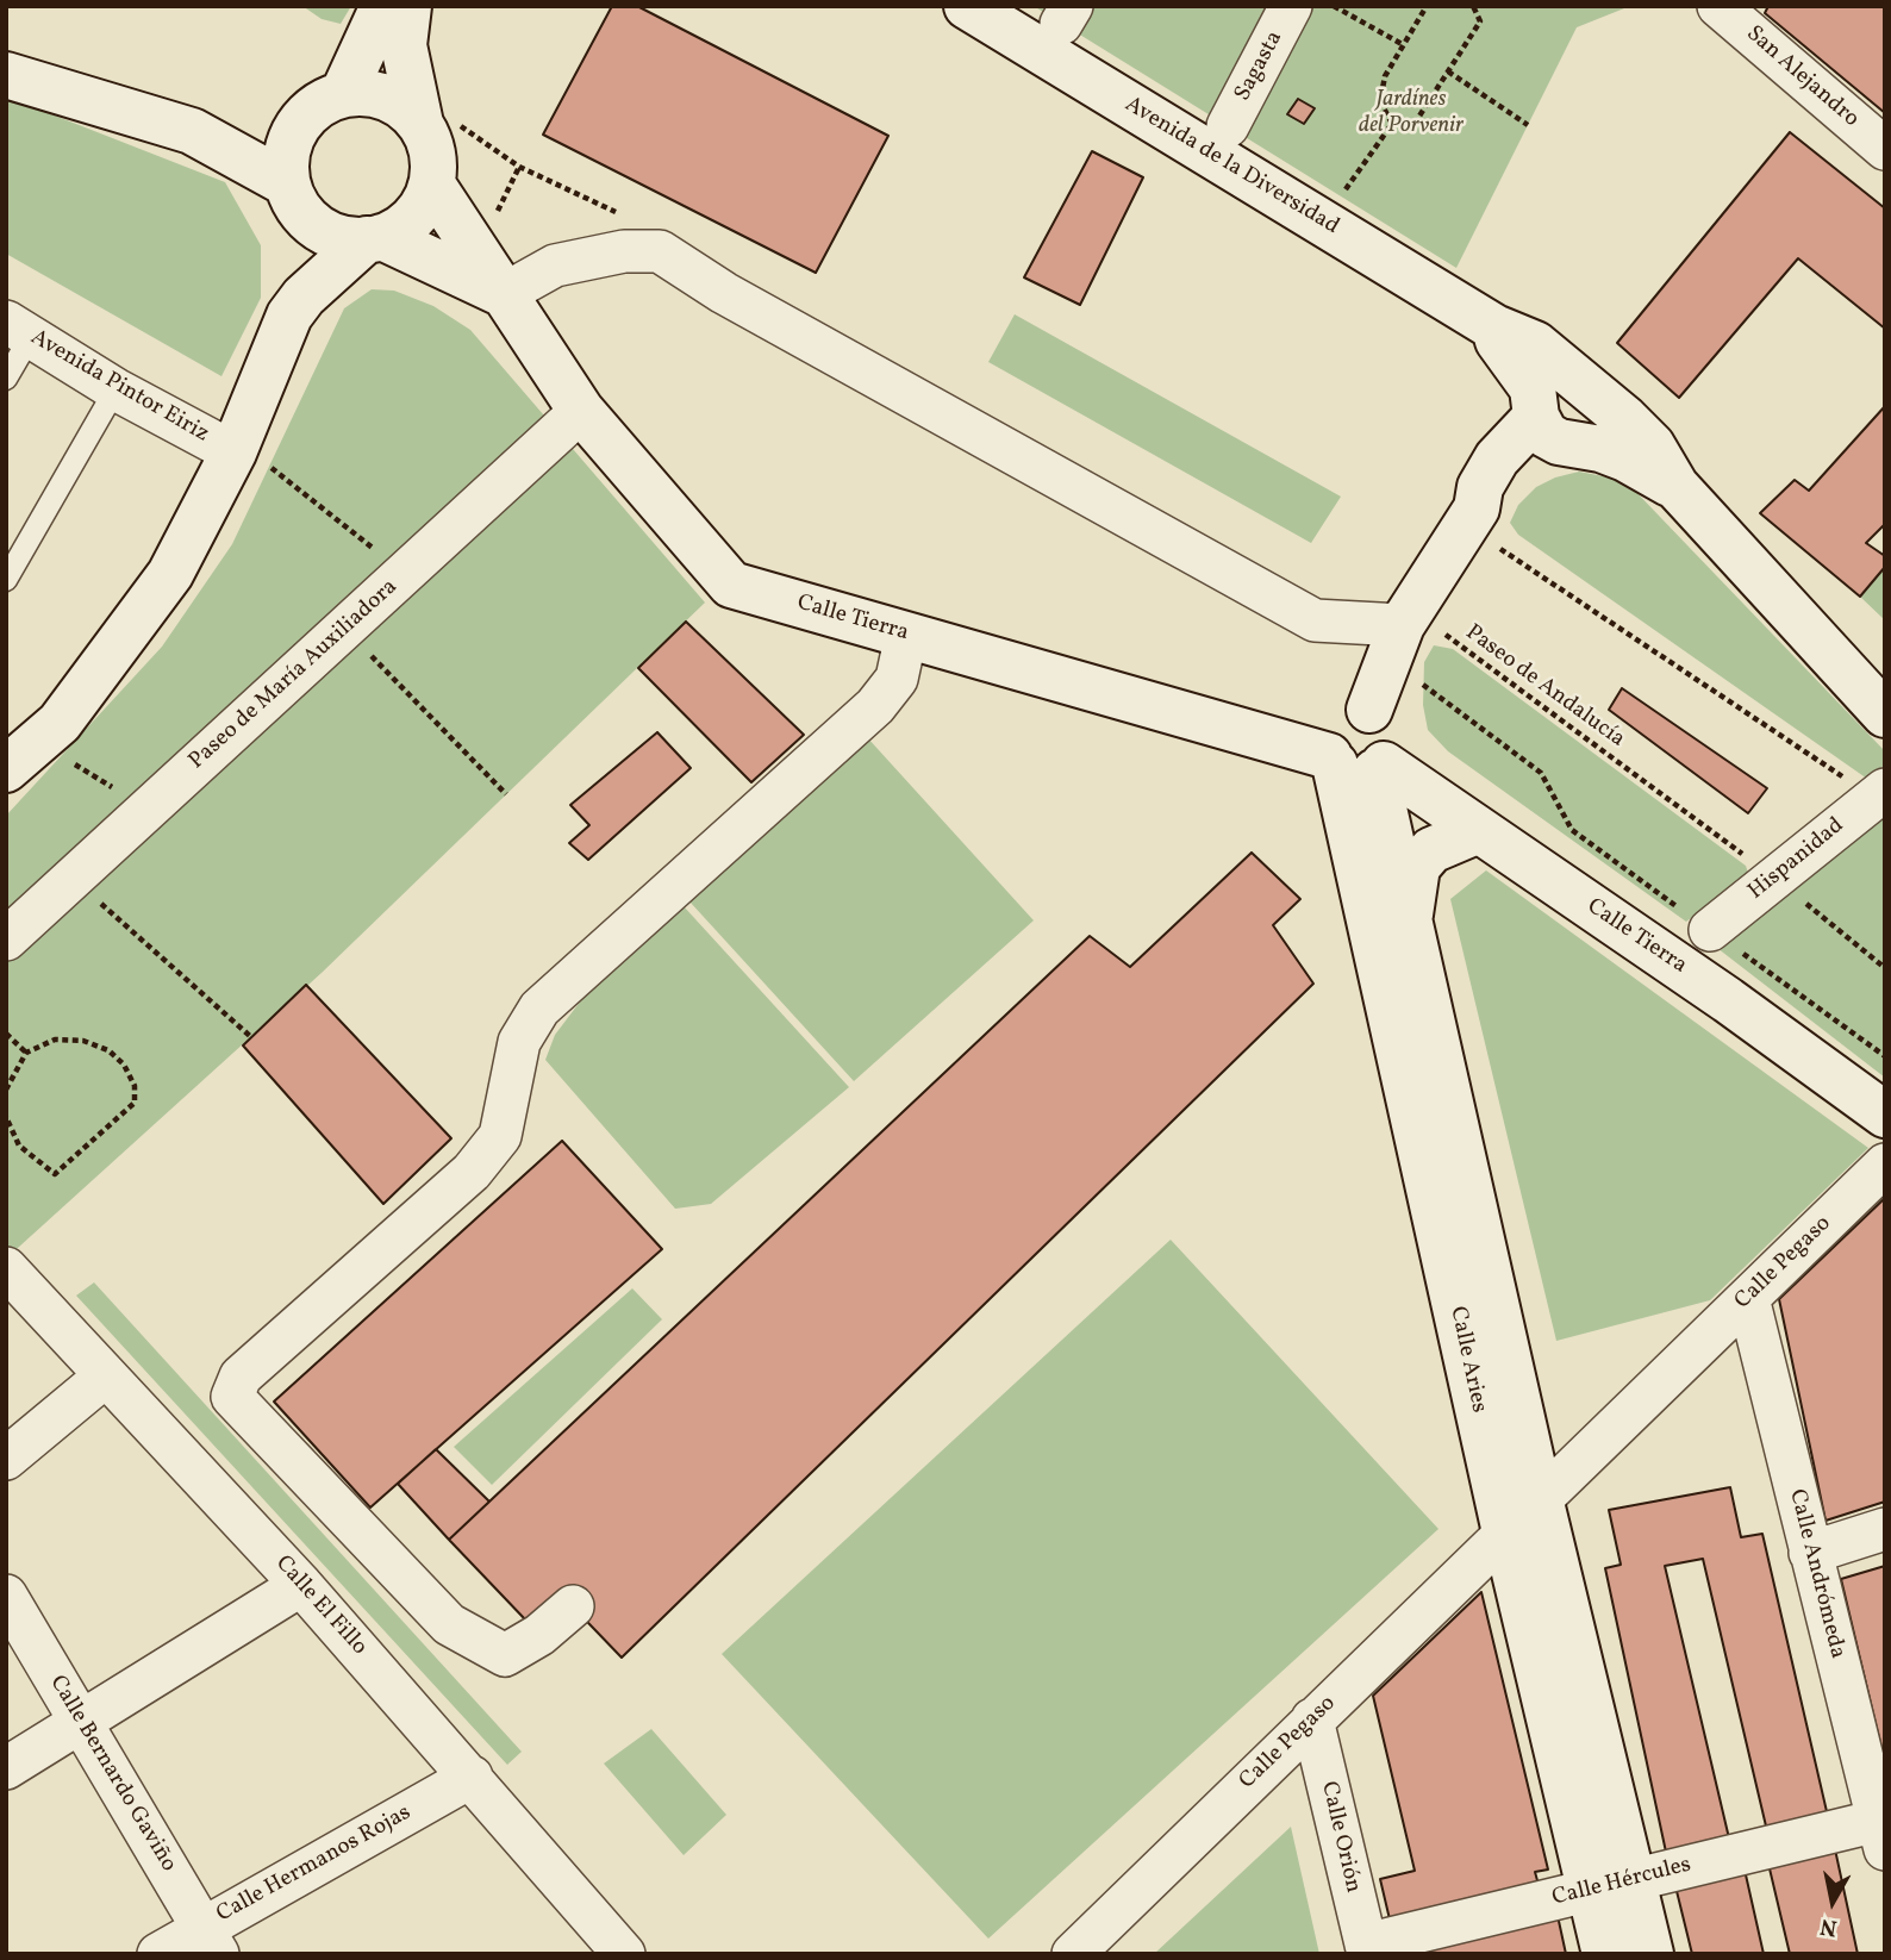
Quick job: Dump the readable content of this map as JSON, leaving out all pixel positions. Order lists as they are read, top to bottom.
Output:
{
  "streets": {
    "street": [
      "Sagasta",
      "San Alejandro",
      "Avenida de la Diversidad",
      "Avenida Pintor Eiriz",
      "Calle Tierra",
      "Paseo de María Auxiliadora",
      "Hispanidad",
      "Calle Pegaso",
      "Calle Aries",
      "Calle Andrómeda",
      "Calle El Fillo",
      "Calle Bernardo Gaviño",
      "Calle Orión",
      "Calle Hermanos Rojas",
      "Calle Hércules"
    ],
    "path": ["Paseo de Andalucía"]
  },
  "crossings": [
    ["Calle Tierra", "Paseo de María Auxiliadora"],
    ["Calle Tierra", "Calle Aries"],
    ["Paseo de Andalucía", "Hispanidad"],
    ["Calle Pegaso", "Calle Aries"],
    ["Calle Pegaso", "Calle Andrómeda"],
    ["Calle Pegaso", "Calle Orión"],
    ["Calle Aries", "Calle Hércules"],
    ["Calle Andrómeda", "Calle Hércules"],
    ["Calle El Fillo", "Calle Hermanos Rojas"],
    ["Calle Bernardo Gaviño", "Calle Hermanos Rojas"],
    ["Calle Orión", "Calle Hércules"]
  ],
  "parks": ["Jardínes del Porvenir"],
  "north": "bottom"
}
